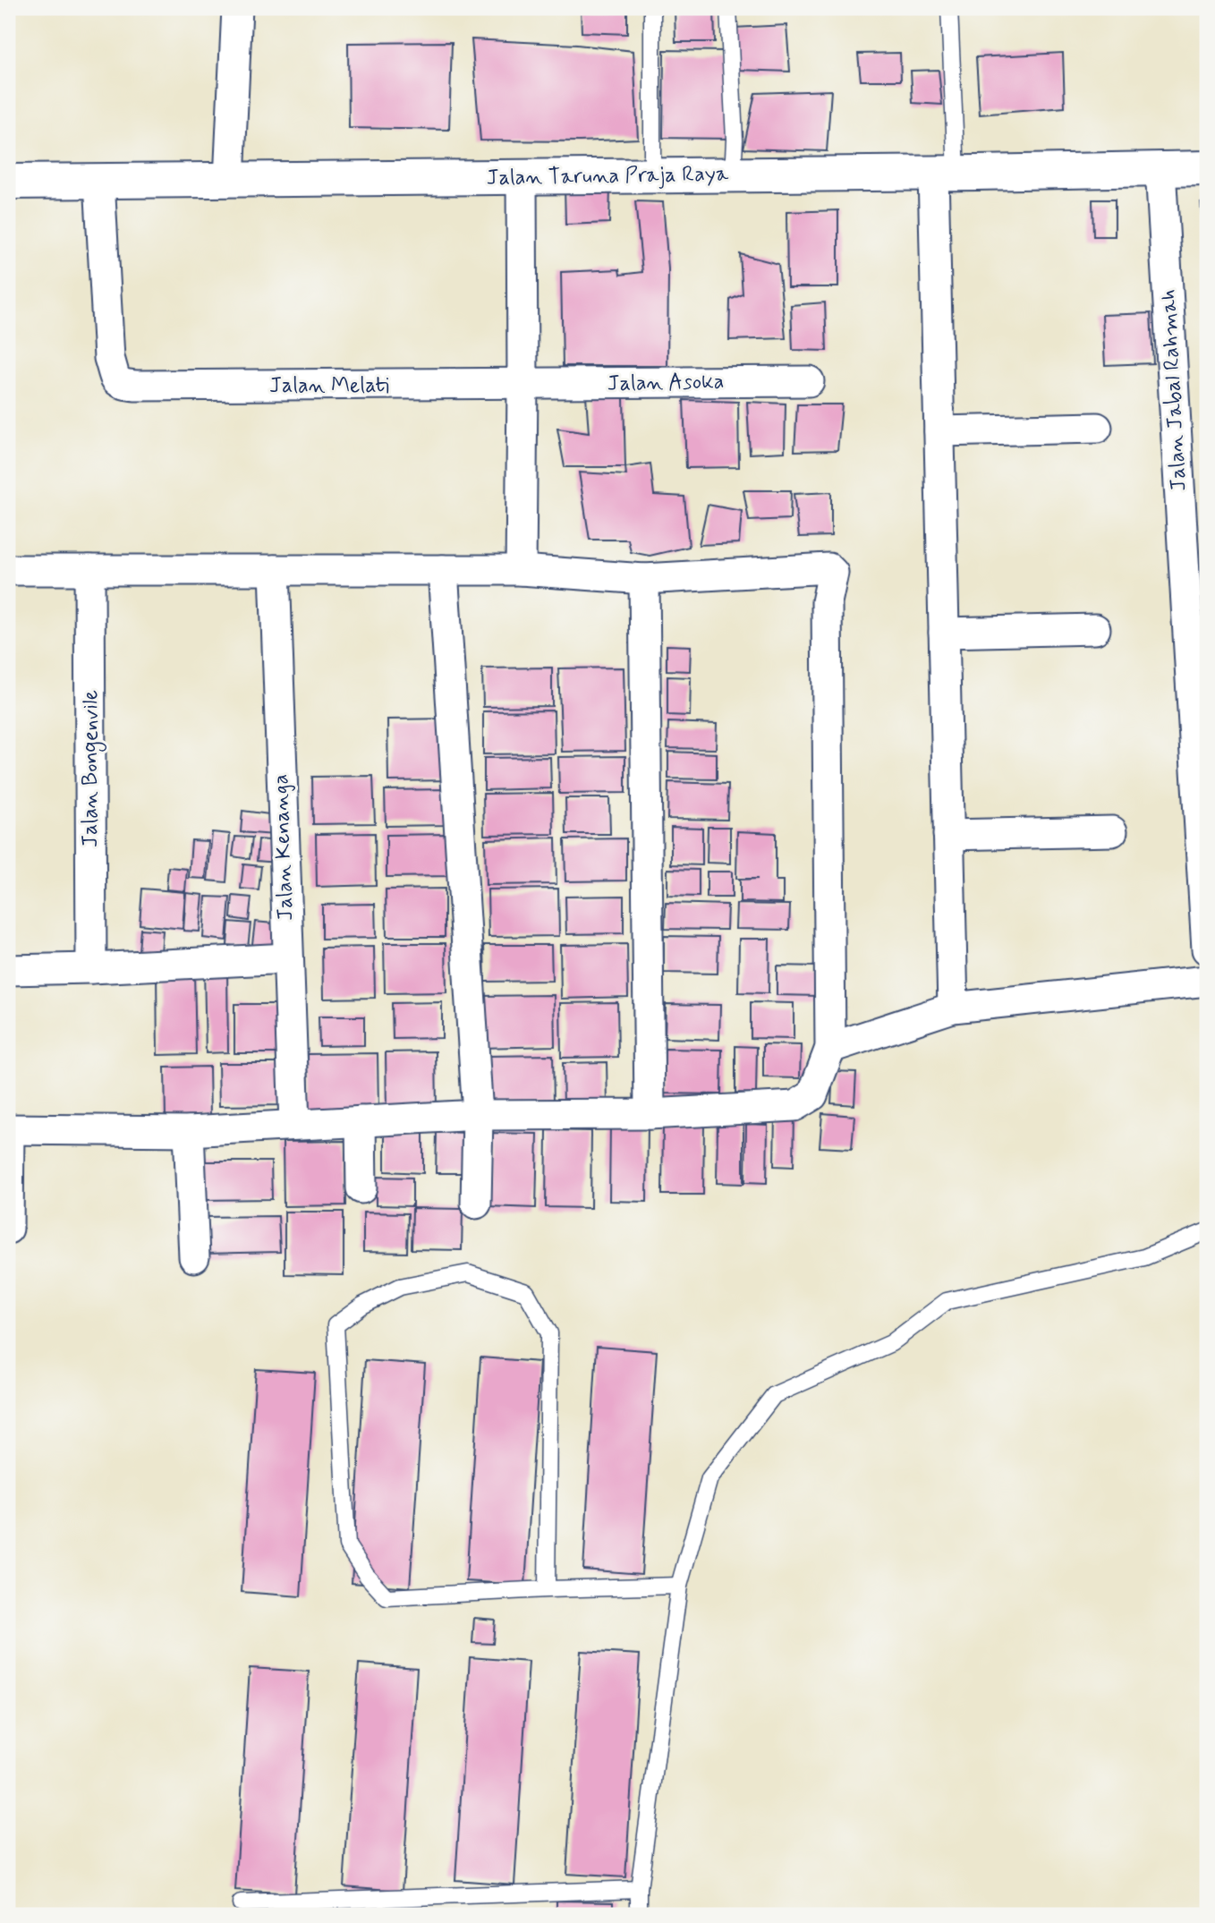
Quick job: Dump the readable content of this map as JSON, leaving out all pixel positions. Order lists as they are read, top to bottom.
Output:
{
  "streets": {
    "main road": ["Jalan Taruna Praja Raya"],
    "street": [
      "Jalan Asoka",
      "Jalan Melati",
      "Jalan Jabal Rahmah",
      "Jalan Bongenvile",
      "Jalan Kenanga"
    ]
  },
  "crossings": [
    ["Jalan Taruna Praja Raya", "Jalan Melati"],
    ["Jalan Taruna Praja Raya", "Jalan Jabal Rahmah"],
    ["Jalan Asoka", "Jalan Melati"]
  ]
}
